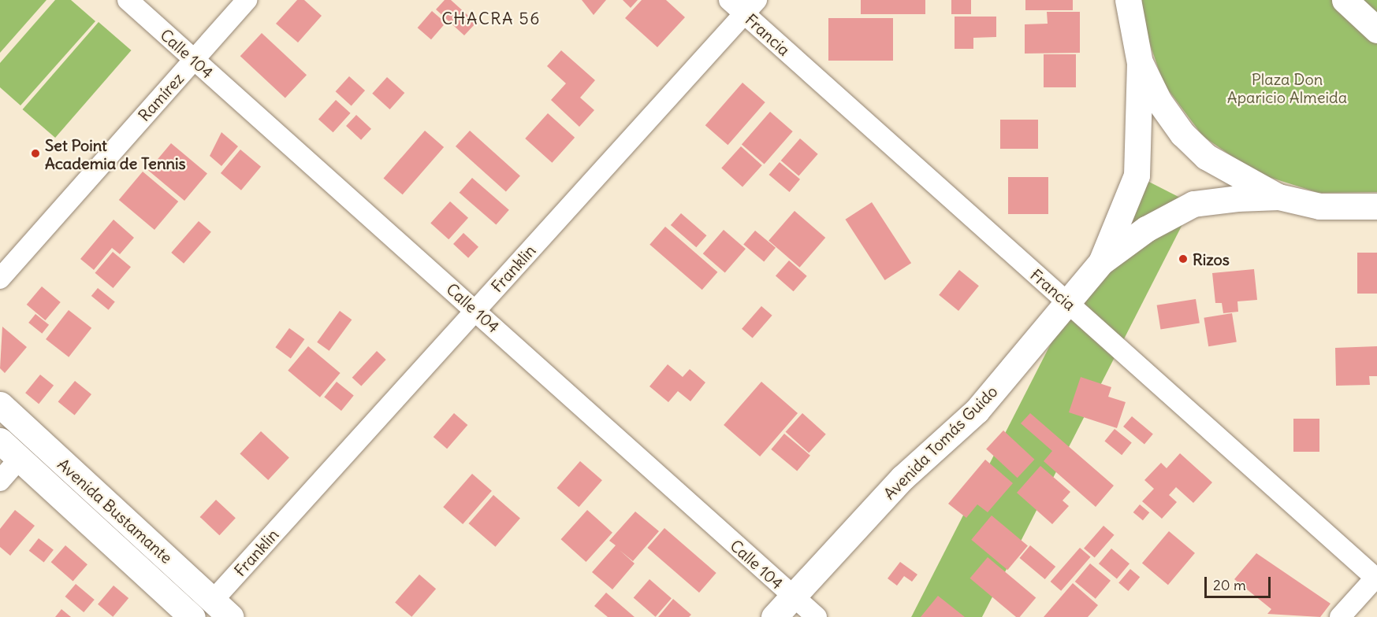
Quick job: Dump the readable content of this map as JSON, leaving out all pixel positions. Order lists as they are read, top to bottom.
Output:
{
  "streets": {
    "main road": ["Avenida Tomás Guido", "Avenida Bustamante"],
    "street": [
      "Francia",
      "Calle 104",
      "Ramírez",
      "Franklin"
    ]
  },
  "crossings": [
    ["Francia", "Franklin"],
    ["Francia", "Avenida Tomás Guido"],
    ["Calle 104", "Ramírez"],
    ["Calle 104", "Franklin"],
    ["Calle 104", "Avenida Tomás Guido"],
    ["Franklin", "Avenida Bustamante"]
  ],
  "districts": ["CHACRA 56"],
  "parks": ["Plaza Don Aparicio Almeida"],
  "places": ["Set Point Academia de Tennis", "Rizos"],
  "scale_bar": "20 m"
}
